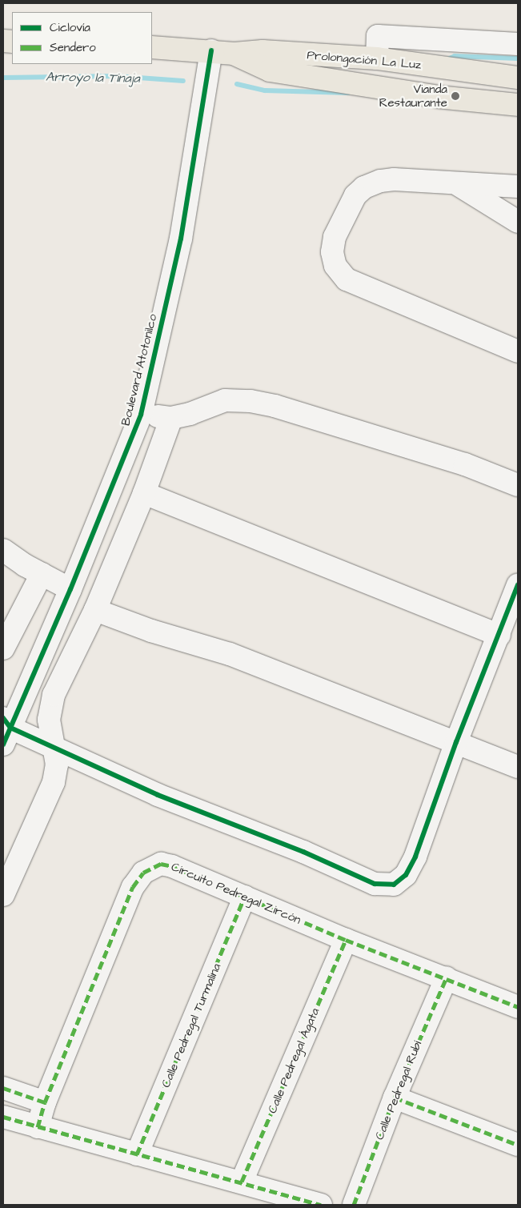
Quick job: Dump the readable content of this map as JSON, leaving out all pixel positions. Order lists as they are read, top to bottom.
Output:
{
  "streets": {
    "main road": ["Prolongación La Luz"],
    "street": [
      "Boulevard Atotonilco",
      "Circuito Pedregal Zircón",
      "Calle Pedregal Turmalina",
      "Calle Pedregal Ágata",
      "Calle Pedregal Rubí"
    ]
  },
  "crossings": [
    ["Prolongación La Luz", "Boulevard Atotonilco"],
    ["Circuito Pedregal Zircón", "Calle Pedregal Turmalina"],
    ["Circuito Pedregal Zircón", "Calle Pedregal Ágata"],
    ["Circuito Pedregal Zircón", "Calle Pedregal Rubí"]
  ],
  "water": ["Arroyo la Tinaja"],
  "places": ["Vianda Restaurante"],
  "legend": ["Ciclovía", "Sendero"]
}
